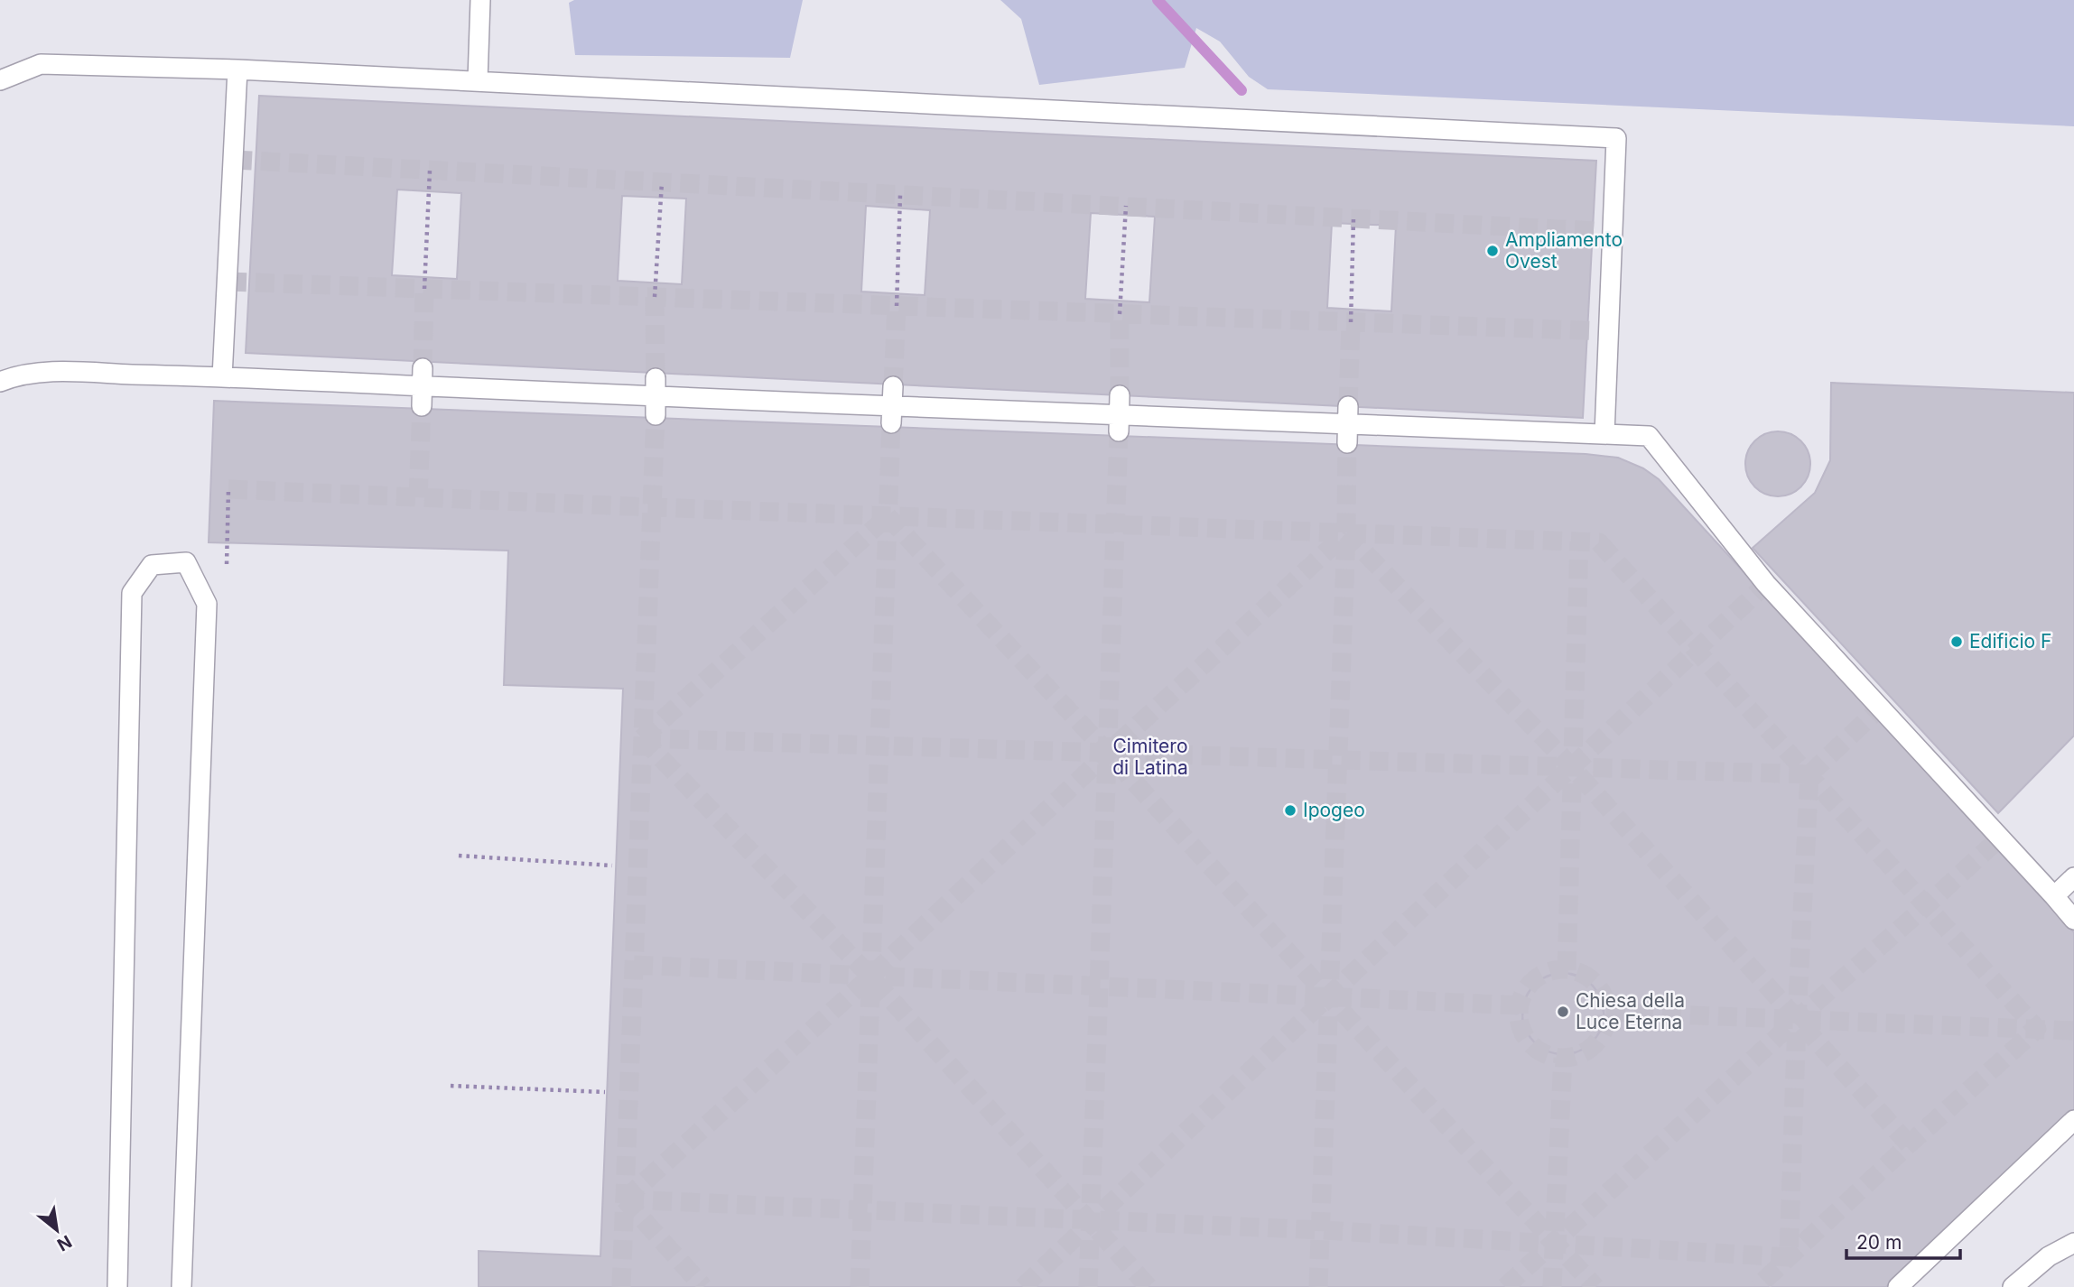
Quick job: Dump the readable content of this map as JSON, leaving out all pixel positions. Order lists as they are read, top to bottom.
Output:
{
  "parks": ["Cimitero di Latina"],
  "places": [
    "Ampliamento Ovest",
    "Edificio F",
    "Ipogeo",
    "Chiesa della Luce Eterna"
  ],
  "scale_bar": "20 m",
  "north": "bottom right"
}
